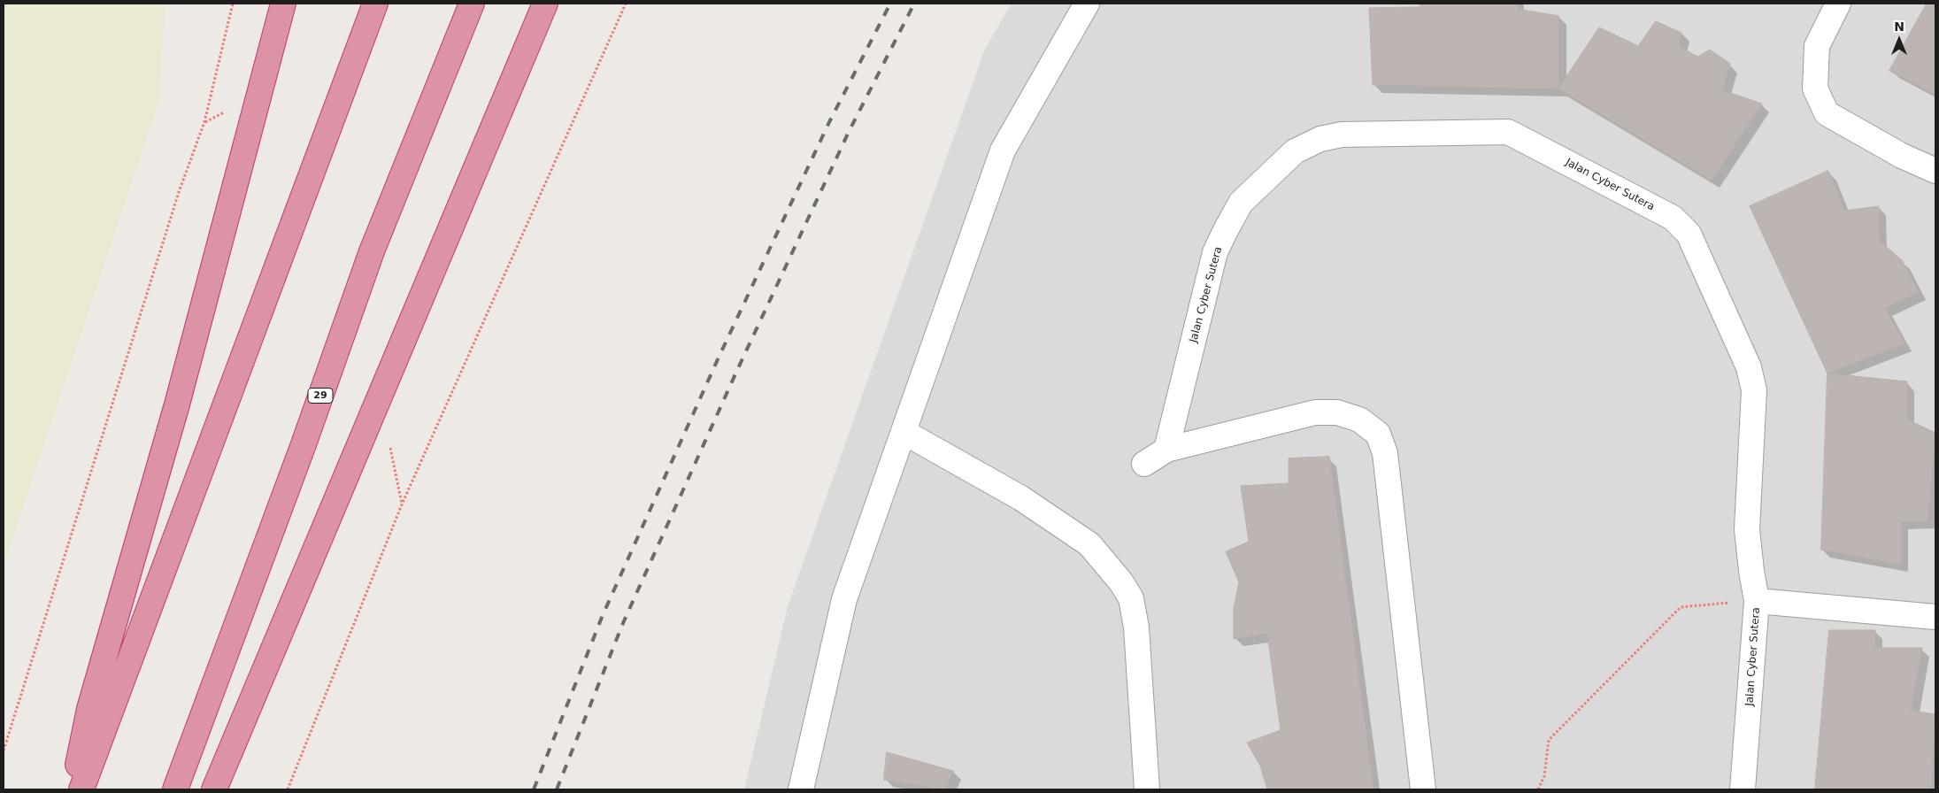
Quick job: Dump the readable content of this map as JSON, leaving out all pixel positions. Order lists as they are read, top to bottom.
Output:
{
  "streets": {
    "highway": ["29"],
    "street": ["Jalan Cyber Sutera"]
  },
  "north": "top"
}
